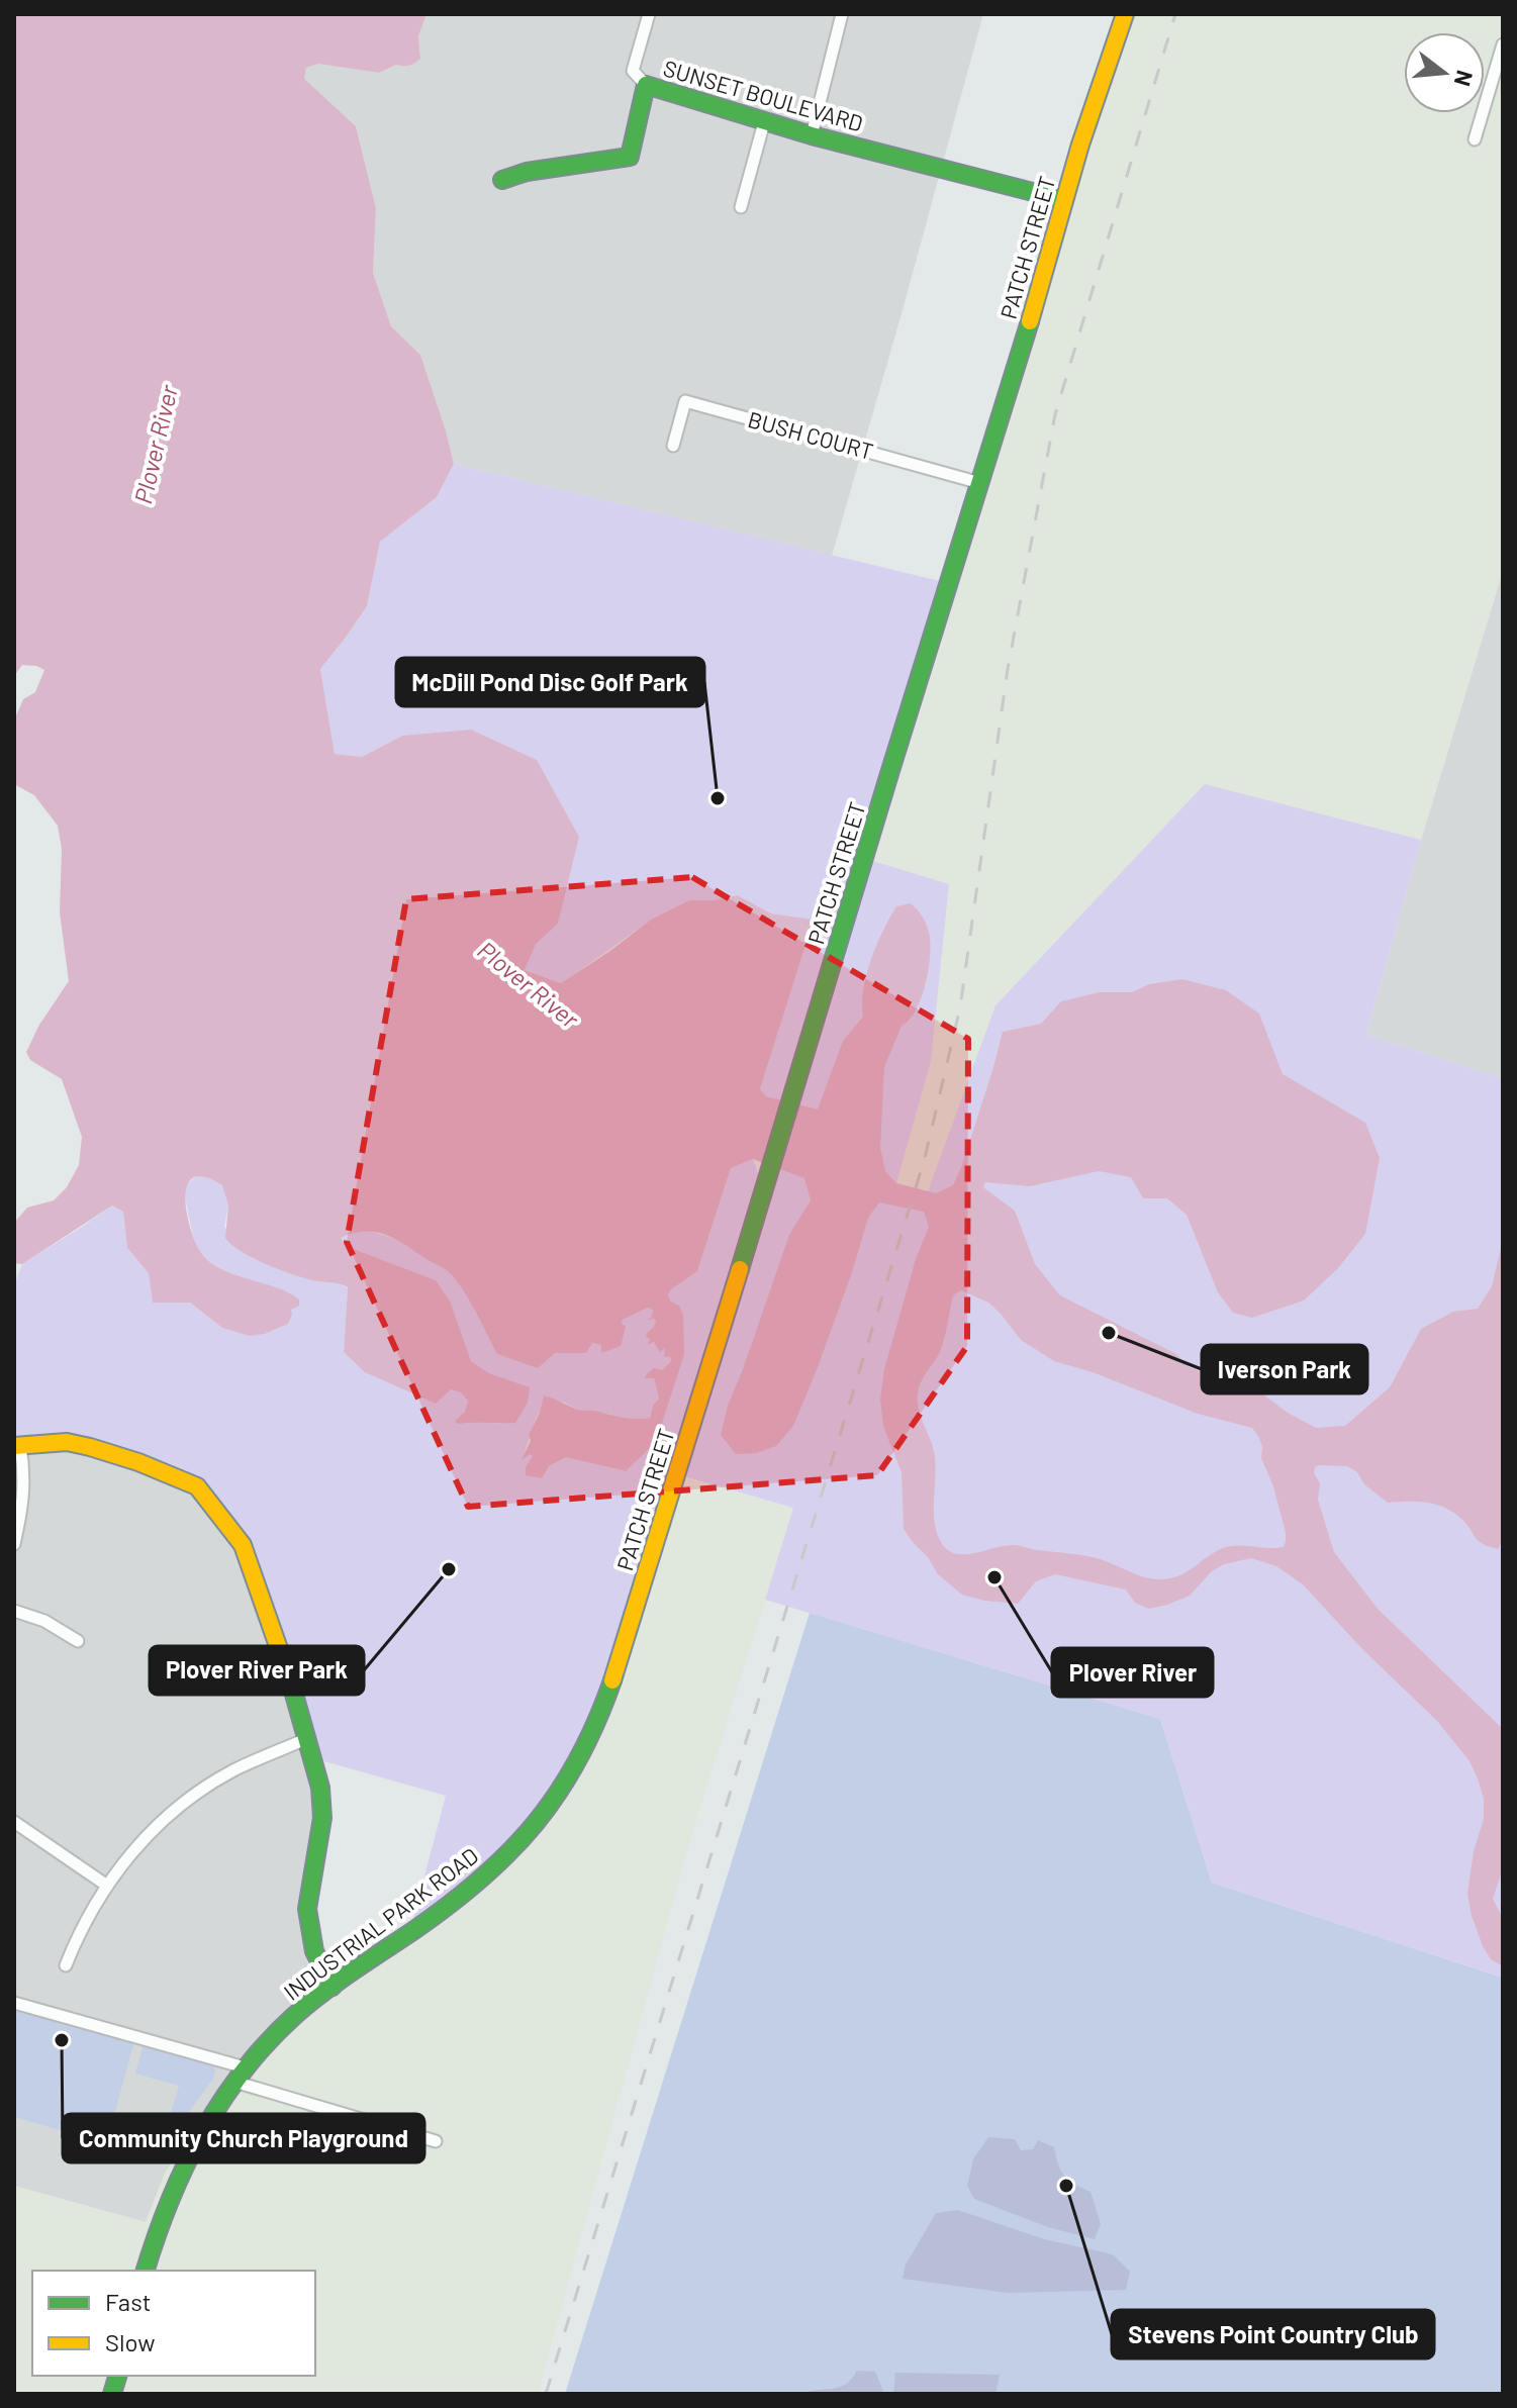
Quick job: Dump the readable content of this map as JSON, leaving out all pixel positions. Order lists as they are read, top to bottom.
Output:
{
  "streets": {
    "street": [
      "SUNSET BOULEVARD",
      "PATCH STREET",
      "BUSH COURT",
      "INDUSTRIAL PARK ROAD"
    ]
  },
  "crossings": [
    ["SUNSET BOULEVARD", "PATCH STREET"],
    ["PATCH STREET", "BUSH COURT"],
    ["PATCH STREET", "INDUSTRIAL PARK ROAD"]
  ],
  "water": ["Plover River"],
  "places": [
    "McDill Pond Disc Golf Park",
    "Iverson Park",
    "Plover River Park",
    "Plover River",
    "Community Church Playground",
    "Stevens Point Country Club"
  ],
  "legend": ["Fast", "Slow"],
  "north": "right"
}
